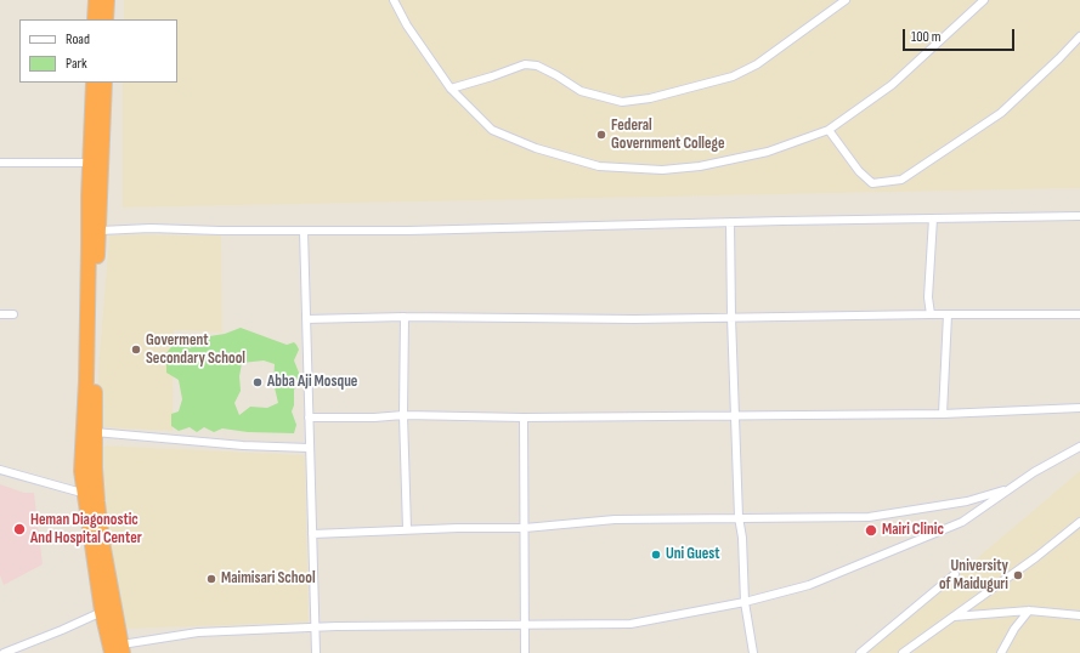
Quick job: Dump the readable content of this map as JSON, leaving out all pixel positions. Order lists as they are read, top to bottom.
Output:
{
  "places": [
    "Federal Government College",
    "Goverment Secondary School",
    "Abba Aji Mosque",
    "Heman Diagonostic And Hospital Center",
    "Mairi Clinic",
    "Uni Guest",
    "University of Maiduguri",
    "Maimisari School"
  ],
  "legend": ["Road", "Park"],
  "scale_bar": "100 m"
}
